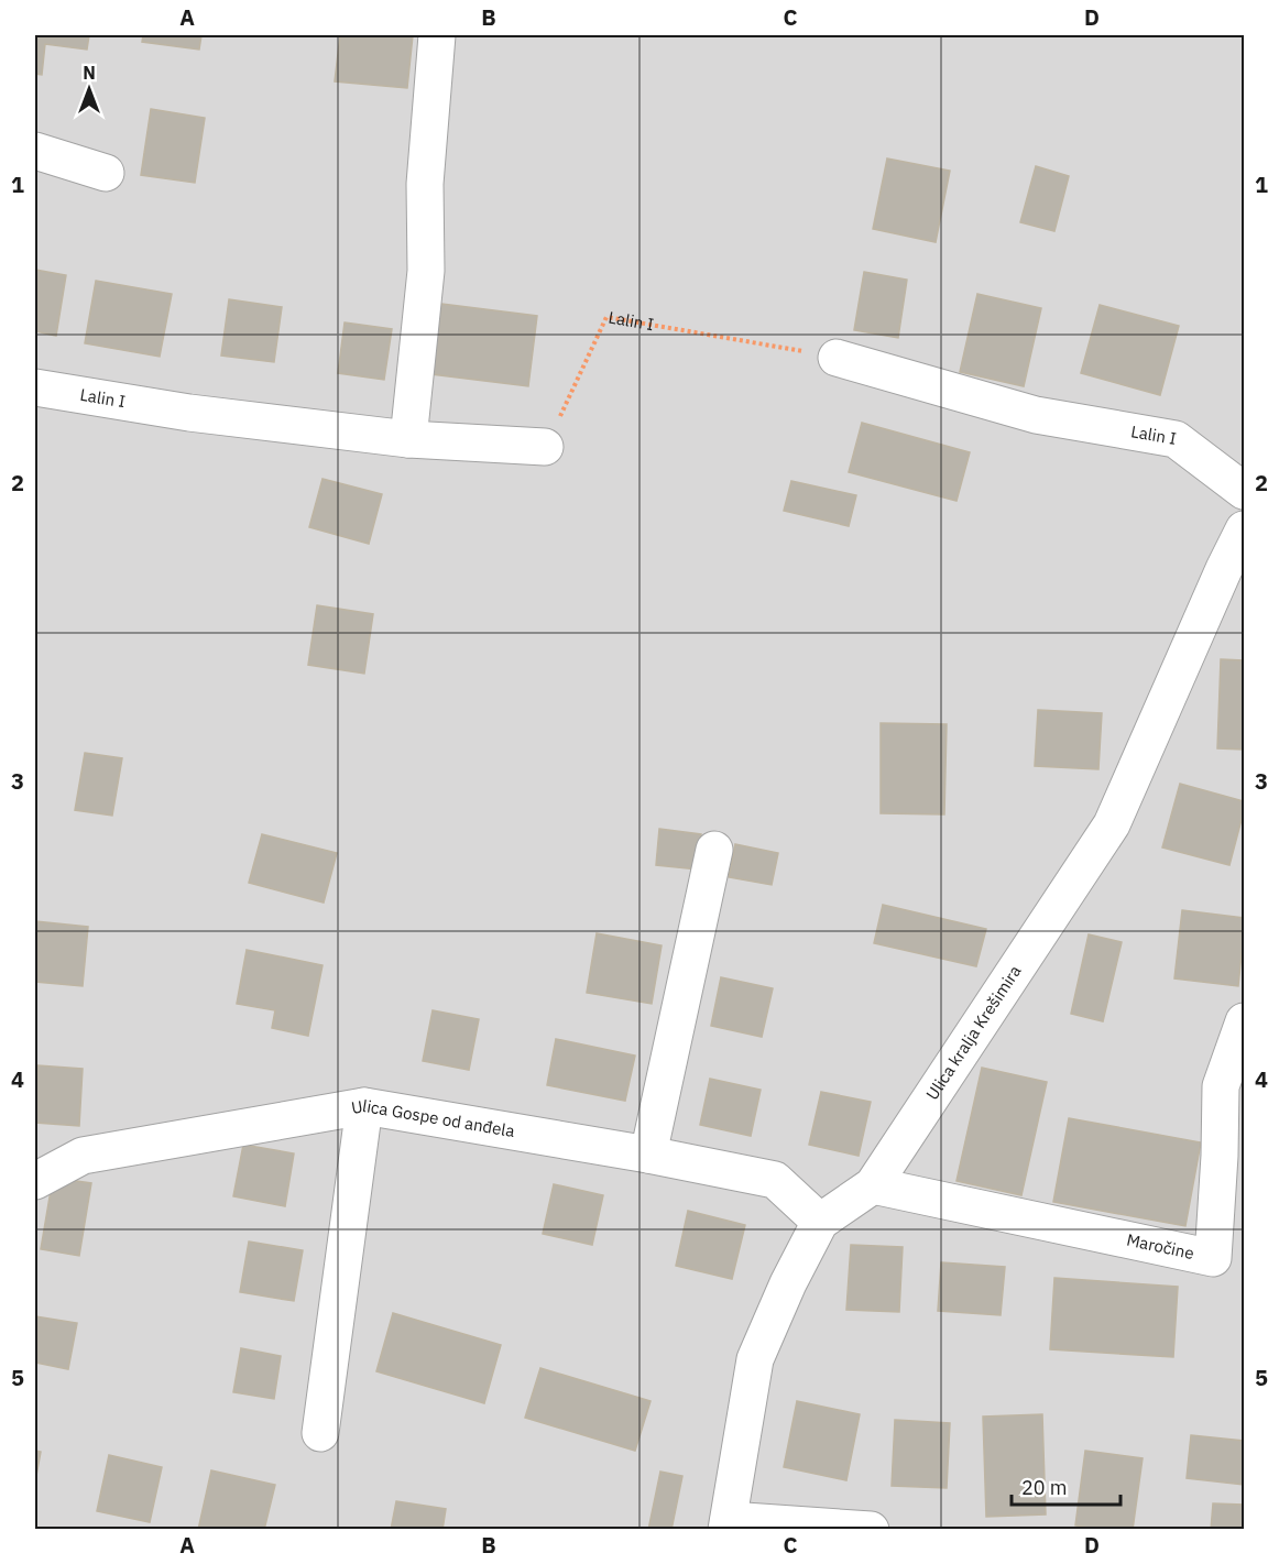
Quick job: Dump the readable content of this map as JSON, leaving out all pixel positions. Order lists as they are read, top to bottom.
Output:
{
  "streets": {
    "street": [
      "Lalin I",
      "Ulica kralja Krešimira",
      "Ulica Gospe od anđela",
      "Maročine"
    ]
  },
  "crossings": [
    ["Ulica kralja Krešimira", "Ulica Gospe od anđela"],
    ["Ulica kralja Krešimira", "Maročine"]
  ],
  "scale_bar": "20 m",
  "north": "top",
  "grid": {
    "columns": [
      "A",
      "B",
      "C",
      "D"
    ],
    "rows": [
      "1",
      "2",
      "3",
      "4",
      "5"
    ]
  }
}
